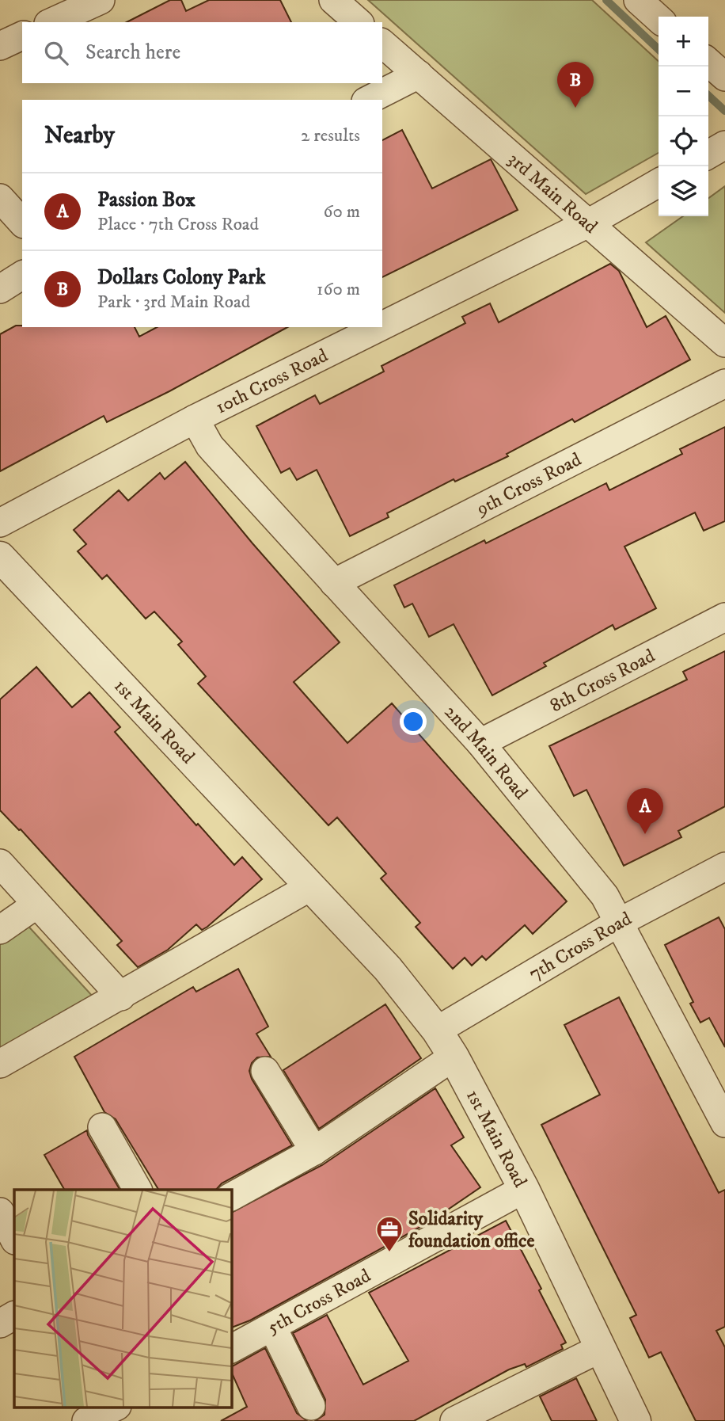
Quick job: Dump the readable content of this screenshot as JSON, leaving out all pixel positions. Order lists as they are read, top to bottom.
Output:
{
  "streets": {
    "street": [
      "3rd Main Road",
      "10th Cross Road",
      "9th Cross Road",
      "8th Cross Road",
      "1st Main Road",
      "2nd Main Road",
      "7th Cross Road",
      "5th Cross Road"
    ]
  },
  "crossings": [
    ["3rd Main Road", "10th Cross Road"],
    ["10th Cross Road", "2nd Main Road"],
    ["9th Cross Road", "2nd Main Road"],
    ["8th Cross Road", "2nd Main Road"],
    ["1st Main Road", "7th Cross Road"],
    ["1st Main Road", "5th Cross Road"],
    ["2nd Main Road", "7th Cross Road"]
  ],
  "places": {
    "office": ["Solidarity foundation office"]
  },
  "page": {
    "map_buttons": ["+", "−"],
    "search": "Search here",
    "pins": ["B", "A"],
    "heading": ["Nearby", "2 results"],
    "list": [
      {
        "mark": "A",
        "name": "Passion Box",
        "note": "Place · 7th Cross Road",
        "value": "60 m"
      },
      {
        "mark": "B",
        "name": "Dollars Colony Park",
        "note": "Park · 3rd Main Road",
        "value": "160 m"
      }
    ]
  }
}
